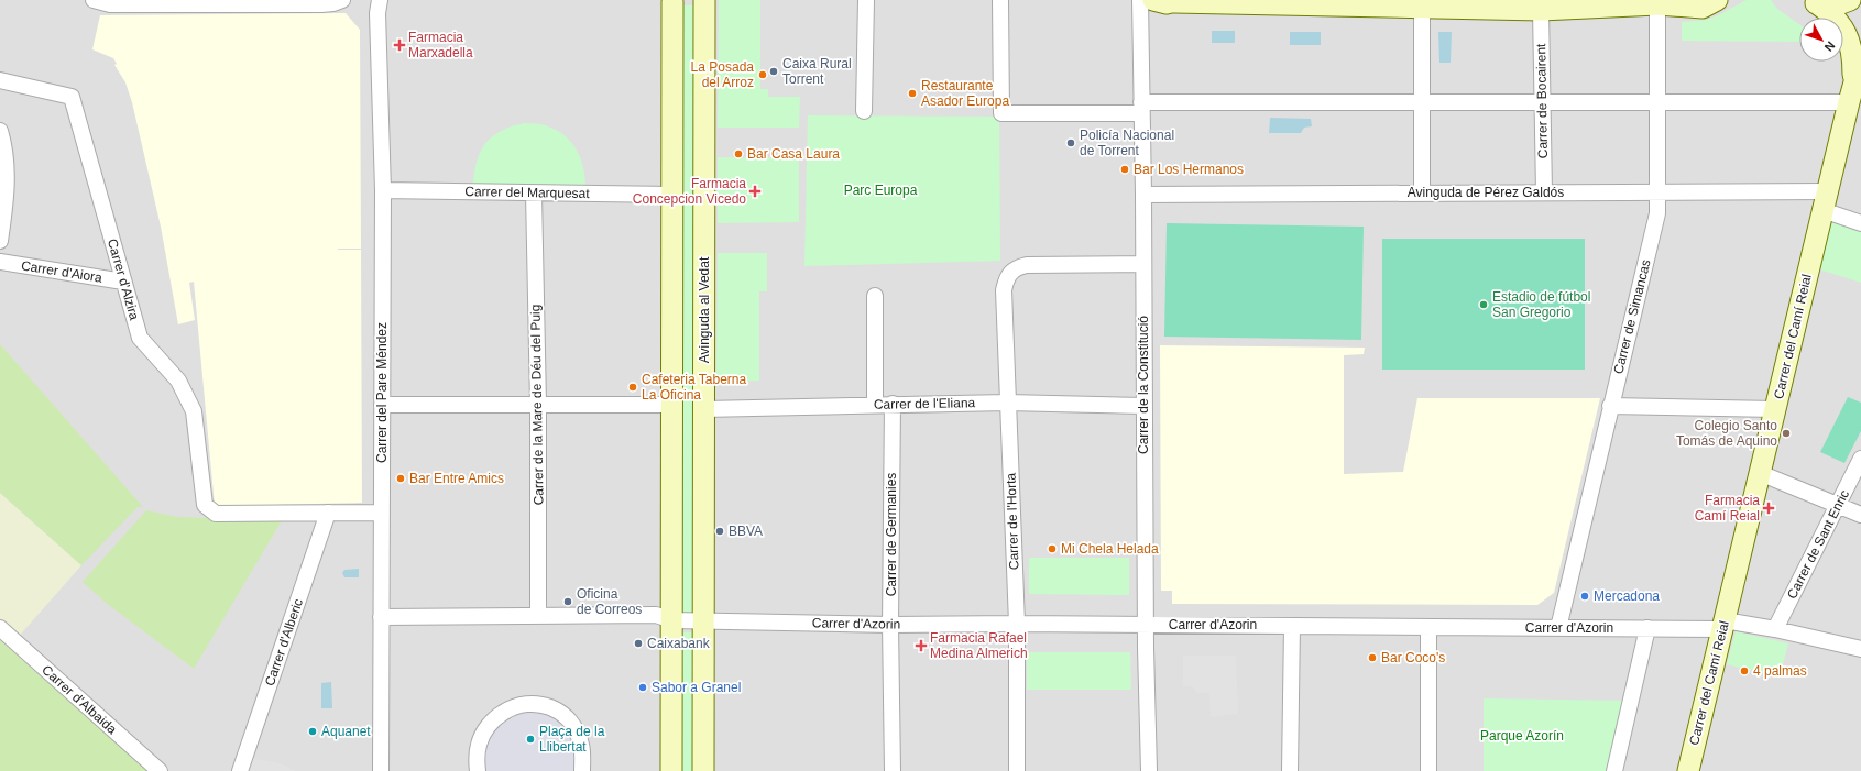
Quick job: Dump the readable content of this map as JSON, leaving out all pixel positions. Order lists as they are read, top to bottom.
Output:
{
  "streets": {
    "street": [
      "Carrer de Bocairent",
      "Carrer del Marquesat",
      "Avinguda de Pérez Galdós",
      "Carrer d'Aiora",
      "Carrer d'Alzira",
      "Avinguda al Vedat",
      "Carrer de Simancas",
      "Carrer del Camí Reial",
      "Carrer de la Constitució",
      "Carrer del Pare Méndez",
      "Carrer de l'Eliana",
      "Carrer de la Mare de Déu del Puig",
      "Carrer de l'Horta",
      "Carrer de Germanies",
      "Carrer de Sant Enric",
      "Carrer d'Azorin",
      "Carrer d'Alberic",
      "Carrer d'Albaida"
    ]
  },
  "crossings": [
    ["Carrer de Bocairent", "Avinguda de Pérez Galdós"],
    ["Carrer del Marquesat", "Carrer del Pare Méndez"],
    ["Carrer del Marquesat", "Carrer de la Mare de Déu del Puig"],
    ["Avinguda de Pérez Galdós", "Carrer de Simancas"],
    ["Avinguda de Pérez Galdós", "Carrer del Camí Reial"],
    ["Avinguda de Pérez Galdós", "Carrer de la Constitució"],
    ["Carrer d'Aiora", "Carrer d'Alzira"],
    ["Carrer d'Alzira", "Carrer d'Alberic"],
    ["Avinguda al Vedat", "Carrer de l'Eliana"],
    ["Avinguda al Vedat", "Carrer d'Azorin"],
    ["Carrer de Simancas", "Carrer d'Azorin"],
    ["Carrer del Camí Reial", "Carrer d'Azorin"],
    ["Carrer de la Constitució", "Carrer de l'Eliana"],
    ["Carrer de la Constitució", "Carrer de l'Horta"],
    ["Carrer de la Constitució", "Carrer d'Azorin"],
    ["Carrer de l'Eliana", "Carrer de l'Horta"],
    ["Carrer de l'Eliana", "Carrer de Germanies"],
    ["Carrer de l'Horta", "Carrer d'Azorin"],
    ["Carrer de Germanies", "Carrer d'Azorin"],
    ["Carrer de Sant Enric", "Carrer d'Azorin"]
  ],
  "parks": ["Parc Europa", "Parque Azorín"],
  "places": {
    "health": [
      "Farmacia Marxadella",
      "Farmacia Concepcion Vicedo",
      "Farmacia Camí Reial",
      "Farmacia Rafael Medina Almerich"
    ],
    "other": [
      "Caixa Rural Torrent",
      "La Posada del Arroz",
      "Restaurante Asador Europa",
      "Policía Nacional de Torrent",
      "Bar Casa Laura",
      "Bar Los Hermanos",
      "Estadio de fútbol San Gregorio",
      "Cafeteria Taberna La Oficina",
      "Colegio Santo Tomás de Aquino",
      "Bar Entre Amics",
      "BBVA",
      "Mi Chela Helada",
      "Mercadona",
      "Oficina de Correos",
      "Caixabank",
      "Bar Coco's",
      "4 palmas",
      "Sabor a Granel",
      "Aquanet",
      "Plaça de la Llibertat"
    ]
  },
  "north": "bottom right"
}
